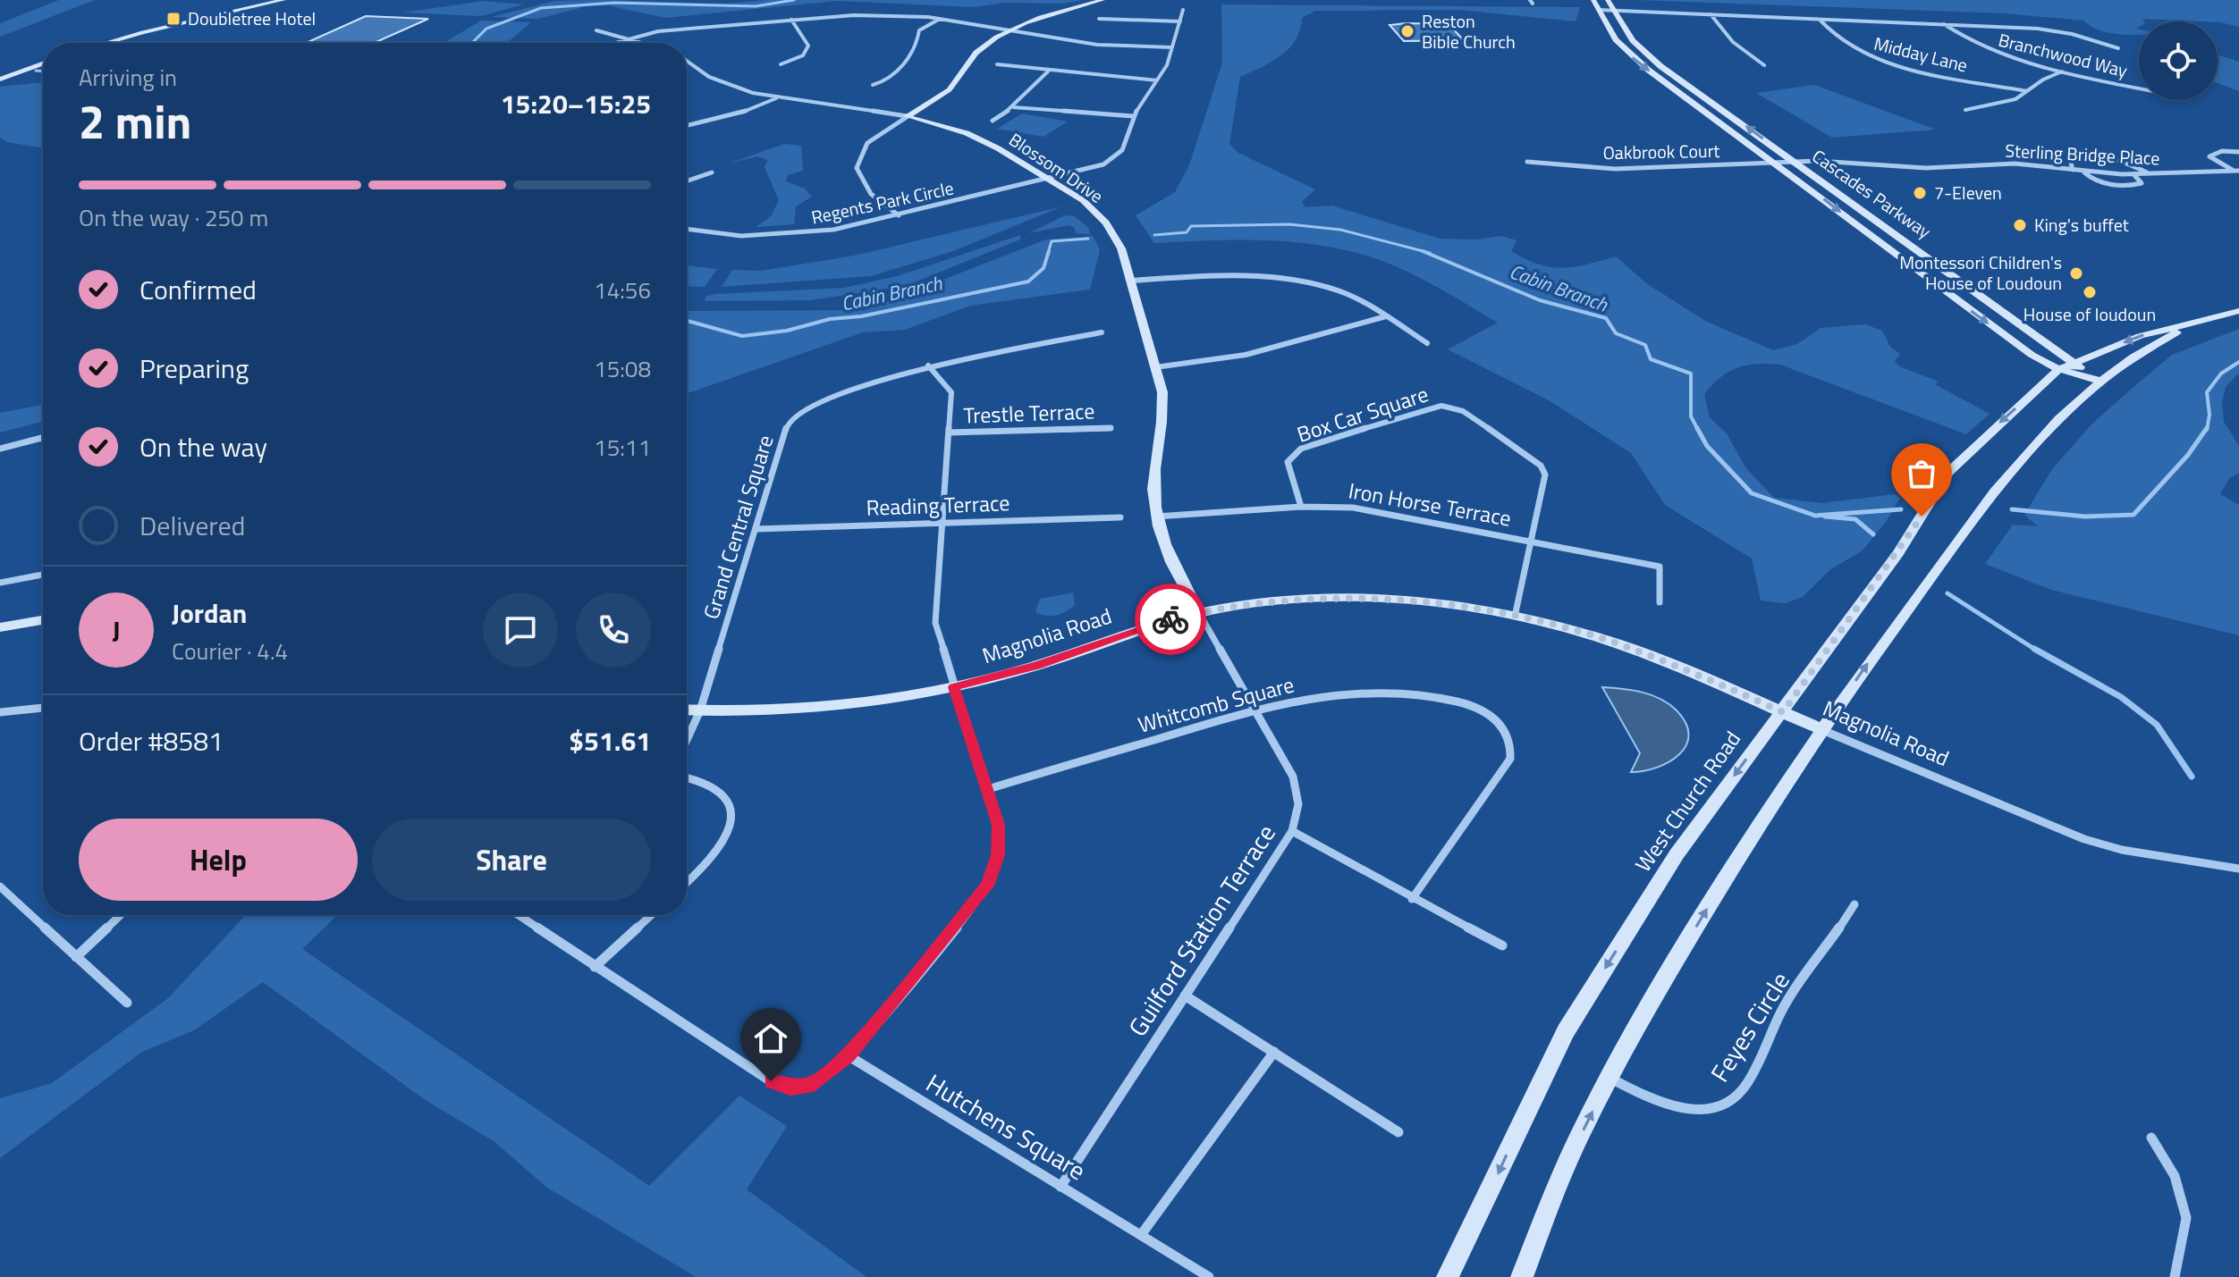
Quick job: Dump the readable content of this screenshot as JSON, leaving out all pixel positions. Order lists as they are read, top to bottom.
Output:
{
  "streets": {
    "main road": [
      "Blossom Drive",
      "Cascades Parkway",
      "Magnolia Road",
      "West Church Road"
    ],
    "street": [
      "Midday Lane",
      "Branchwood Way",
      "Oakbrook Court",
      "Sterling Bridge Place",
      "Regents Park Circle",
      "Trestle Terrace",
      "Box Car Square",
      "Iron Horse Terrace",
      "Reading Terrace",
      "Grand Central Square",
      "Whitcomb Square",
      "Guilford Station Terrace",
      "Feyes Circle",
      "Hutchens Square"
    ]
  },
  "crossings": [
    ["Oakbrook Court", "Sterling Bridge Place"],
    ["Oakbrook Court", "Cascades Parkway"],
    ["Sterling Bridge Place", "Cascades Parkway"],
    ["Blossom Drive", "Regents Park Circle"],
    ["Blossom Drive", "Iron Horse Terrace"],
    ["Blossom Drive", "Magnolia Road"],
    ["Blossom Drive", "Guilford Station Terrace"],
    ["Cascades Parkway", "West Church Road"],
    ["Box Car Square", "Iron Horse Terrace"],
    ["Box Car Square", "Magnolia Road"],
    ["Reading Terrace", "Grand Central Square"],
    ["Grand Central Square", "Magnolia Road"],
    ["Magnolia Road", "West Church Road"],
    ["Magnolia Road", "Guilford Station Terrace"],
    ["Whitcomb Square", "Guilford Station Terrace"],
    ["West Church Road", "Feyes Circle"],
    ["Guilford Station Terrace", "Hutchens Square"]
  ],
  "water": ["Cabin Branch"],
  "places": {
    "transit": ["Doubletree Hotel"],
    "other": [
      "Reston Bible Church",
      "7-Eleven",
      "King's buffet",
      "Montessori Children's House of Loudoun",
      "House of loudoun"
    ]
  },
  "page": {
    "heading": ["2 min", "Arriving in", "15:20–15:25"],
    "panel": [
      "Jordan",
      "Courier · 4.4",
      "Order #8581",
      "$51.61"
    ],
    "bar": "On the way · 250 m",
    "list": [
      ["Confirmed", "14:56"],
      ["Preparing", "15:08"],
      ["On the way", "15:11"],
      "Delivered"
    ],
    "round": "J",
    "buttons": ["Help", "Share"]
  }
}
